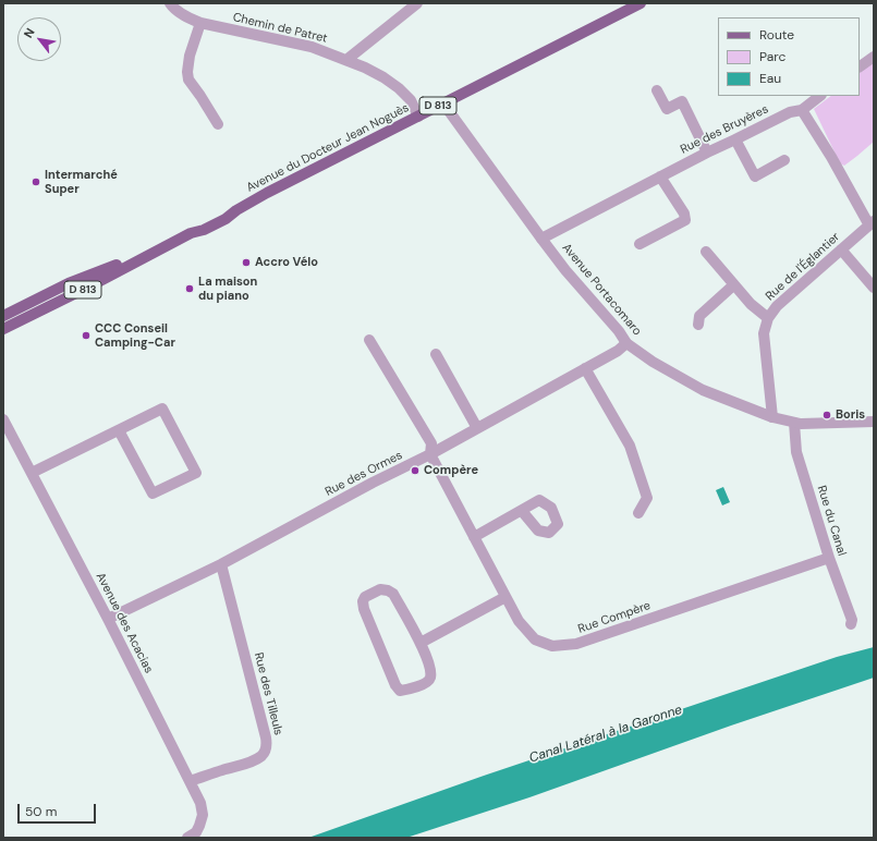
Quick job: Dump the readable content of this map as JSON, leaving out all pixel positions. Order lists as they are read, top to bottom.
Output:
{
  "streets": {
    "main road": ["D 813", "Avenue du Docteur Jean Noguès"],
    "street": [
      "Chemin de Patret",
      "Rue des Bruyères",
      "Rue de l'Églantier",
      "Avenue Portacomaro",
      "Rue des Ormes",
      "Rue du Canal",
      "Rue Compère",
      "Avenue des Acacias",
      "Rue des Tilleuls"
    ]
  },
  "crossings": [
    ["Chemin de Patret", "Avenue du Docteur Jean Noguès"],
    ["Rue des Bruyères", "Avenue Portacomaro"],
    ["Avenue du Docteur Jean Noguès", "Avenue Portacomaro"],
    ["Rue de l'Églantier", "Avenue Portacomaro"],
    ["Avenue Portacomaro", "Rue des Ormes"],
    ["Avenue Portacomaro", "Rue du Canal"],
    ["Rue des Ormes", "Rue Compère"],
    ["Rue des Ormes", "Avenue des Acacias"],
    ["Rue des Ormes", "Rue des Tilleuls"],
    ["Rue du Canal", "Rue Compère"],
    ["Avenue des Acacias", "Rue des Tilleuls"]
  ],
  "water": ["Canal Latéral à la Garonne"],
  "places": [
    "Intermarché Super",
    "Accro Vélo",
    "La maison du piano",
    "CCC Conseil Camping-Car",
    "Boris",
    "Compère"
  ],
  "legend": ["Route", "Parc", "Eau"],
  "scale_bar": "50 m",
  "north": "top left"
}
